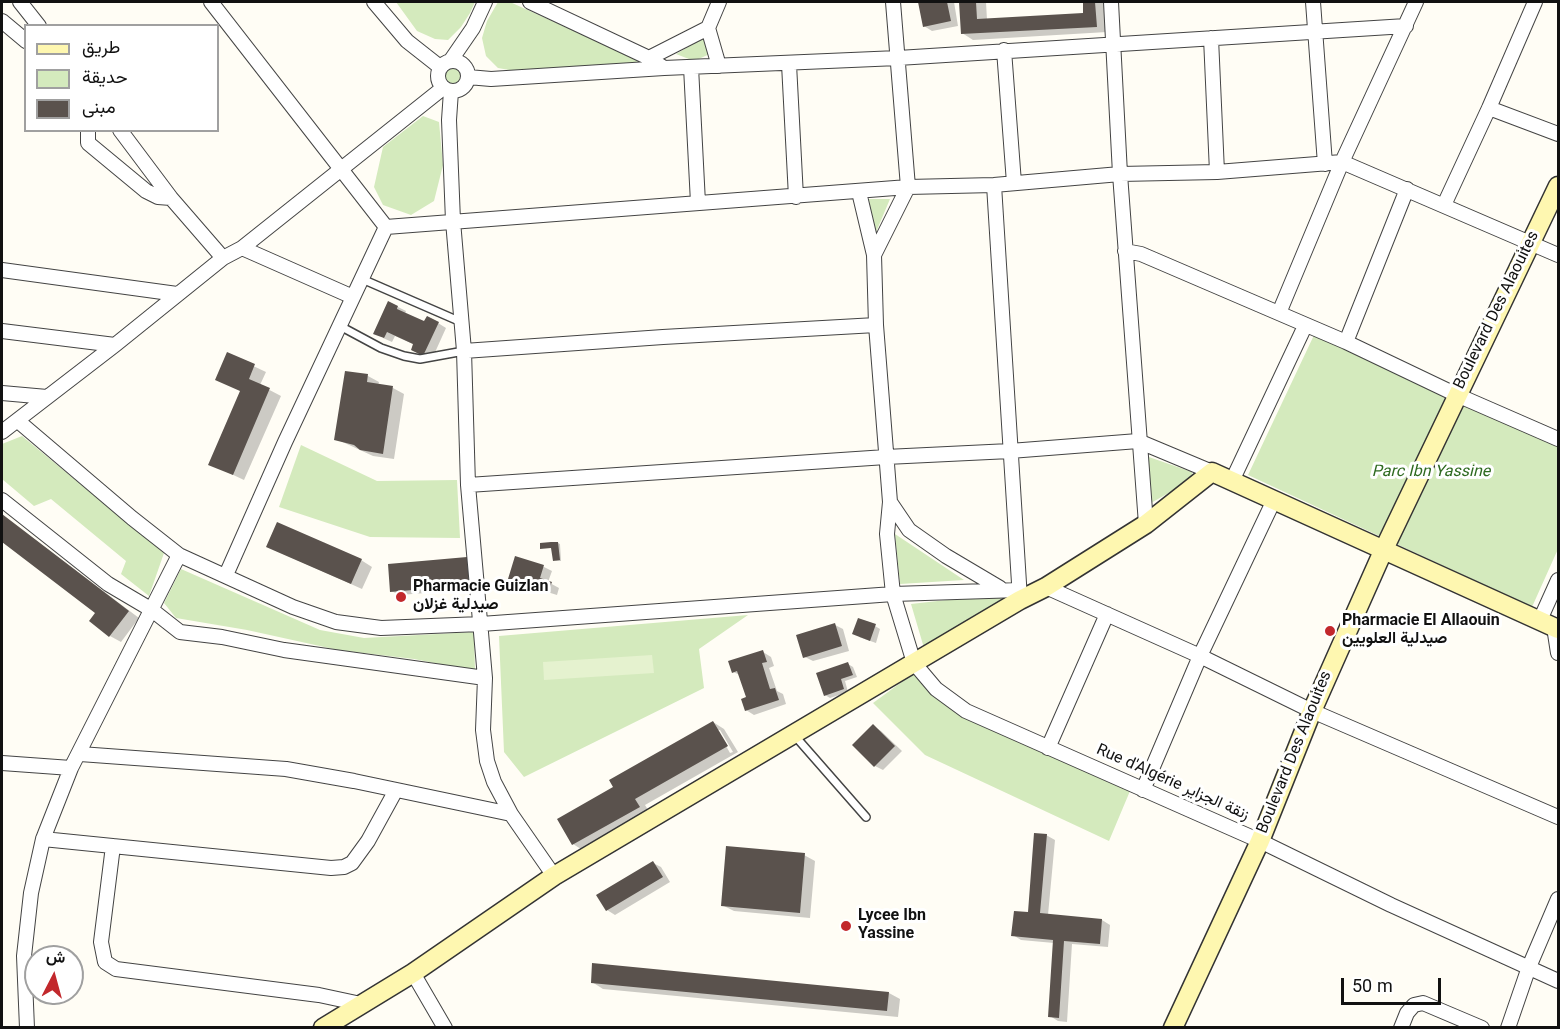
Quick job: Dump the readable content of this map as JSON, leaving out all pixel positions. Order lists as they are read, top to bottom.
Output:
{
  "streets": {
    "street": ["Boulevard Des Alaouites", "Rue d'Algérie زنقة الجزاير"]
  },
  "crossings": [
    ["Boulevard Des Alaouites", "Rue d'Algérie زنقة الجزاير"]
  ],
  "parks": ["Parc Ibn Yassine"],
  "places": ["Pharmacie Guizlan صيدلية غزلان", "Pharmacie El Allaouin صيدلية العلويين", "Lycee Ibn Yassine"],
  "legend": ["طريق", "حديقة", "مبنى"],
  "scale_bar": "50 m",
  "north": "top"
}
